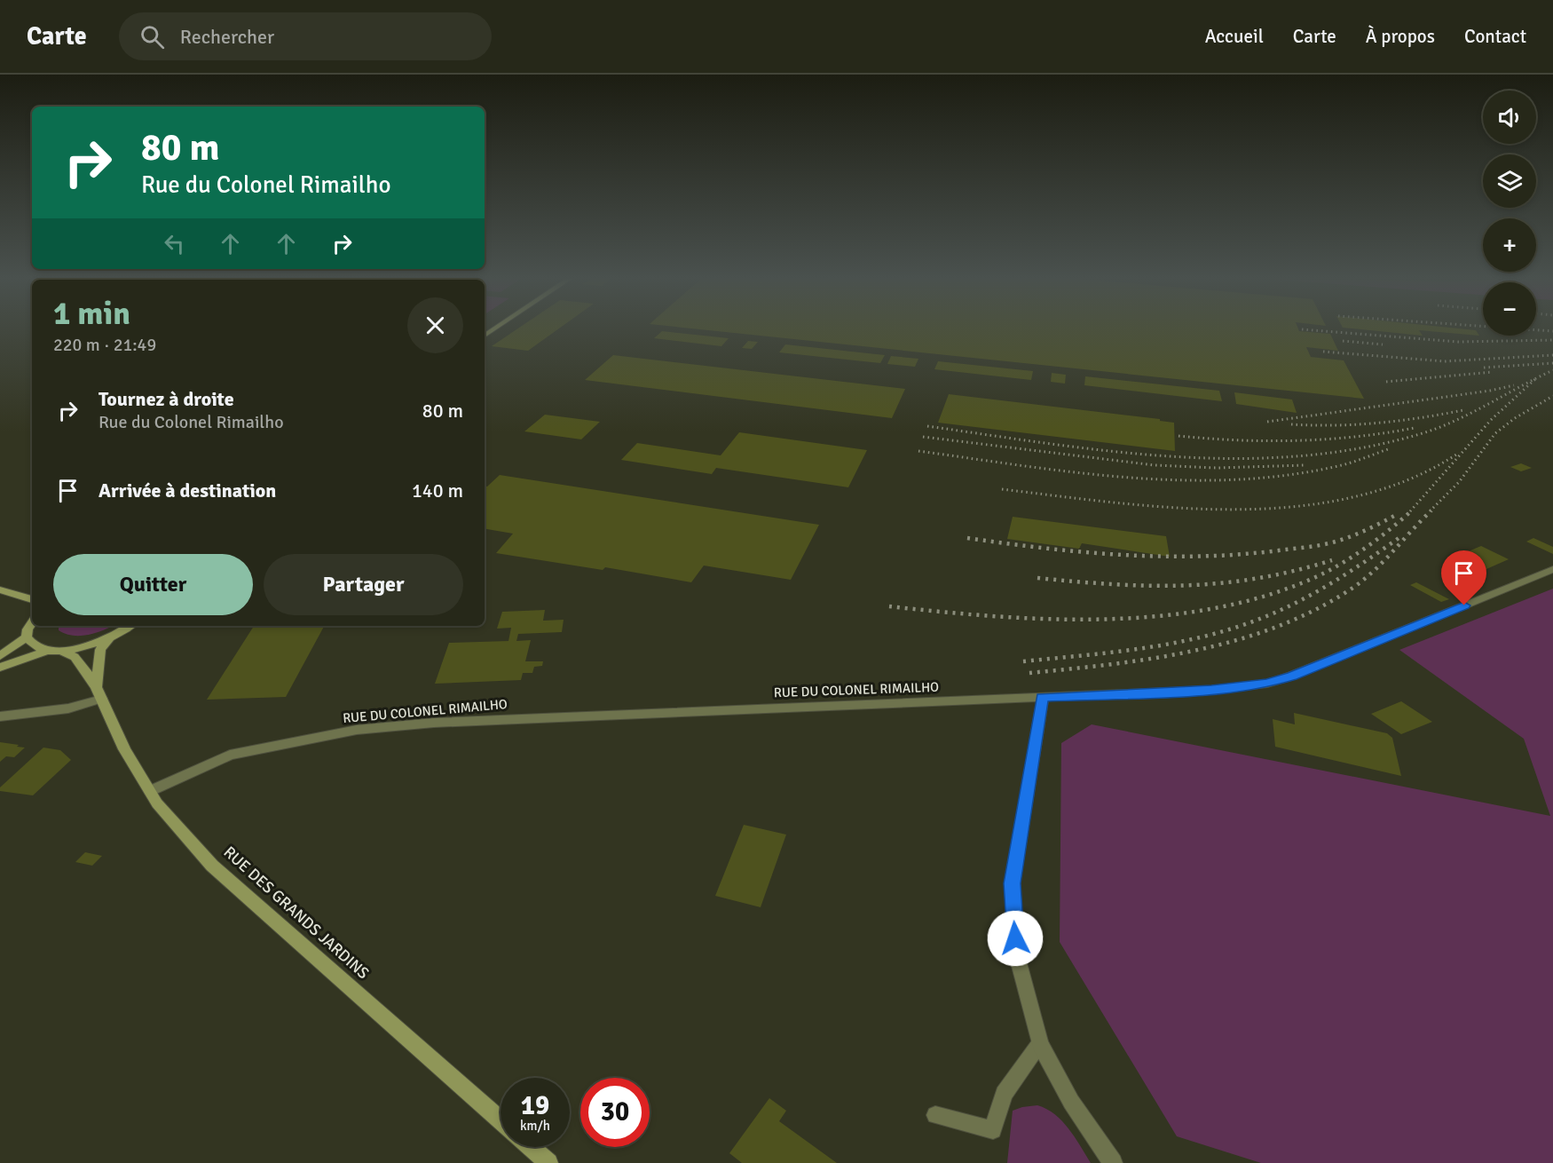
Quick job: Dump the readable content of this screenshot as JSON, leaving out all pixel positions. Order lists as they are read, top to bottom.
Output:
{
  "streets": {
    "main road": ["RUE DES GRANDS JARDINS"],
    "street": ["RUE DU COLONEL RIMAILHO"]
  },
  "crossings": [
    ["RUE DU COLONEL RIMAILHO", "RUE DES GRANDS JARDINS"]
  ],
  "page": {
    "header": "Carte",
    "search": "Rechercher",
    "nav": [
      "Accueil",
      "Carte",
      "À propos",
      "Contact"
    ],
    "map_buttons": ["+", "−"],
    "turn": ["80 m", "Rue du Colonel Rimailho"],
    "heading": ["1 min", "220 m · 21:49"],
    "list": [
      {
        "name": "Tournez à droite",
        "note": "Rue du Colonel Rimailho",
        "value": "80 m"
      },
      {
        "name": "Arrivée à destination",
        "value": "140 m"
      }
    ],
    "buttons": ["Quitter", "Partager"],
    "speed": "19 km/h",
    "limit": "30"
  }
}
